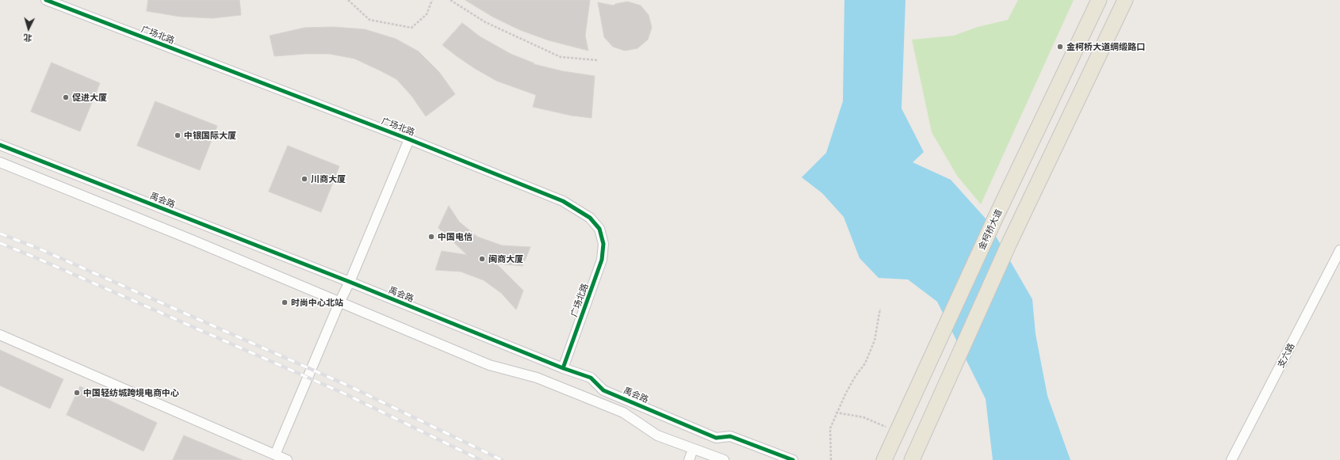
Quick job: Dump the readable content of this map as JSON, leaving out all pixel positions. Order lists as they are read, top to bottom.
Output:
{
  "streets": {
    "main road": ["金柯桥大道"],
    "street": ["广场北路", "禹会路", "支六路"]
  },
  "crossings": [
    ["广场北路", "禹会路"]
  ],
  "places": [
    "金柯桥大道绸缎路口",
    "促进大厦",
    "中银国际大厦",
    "川商大厦",
    "中国电信",
    "闽商大厦",
    "时尚中心北站",
    "中国轻纺城跨境电商中心"
  ],
  "north": "bottom"
}
